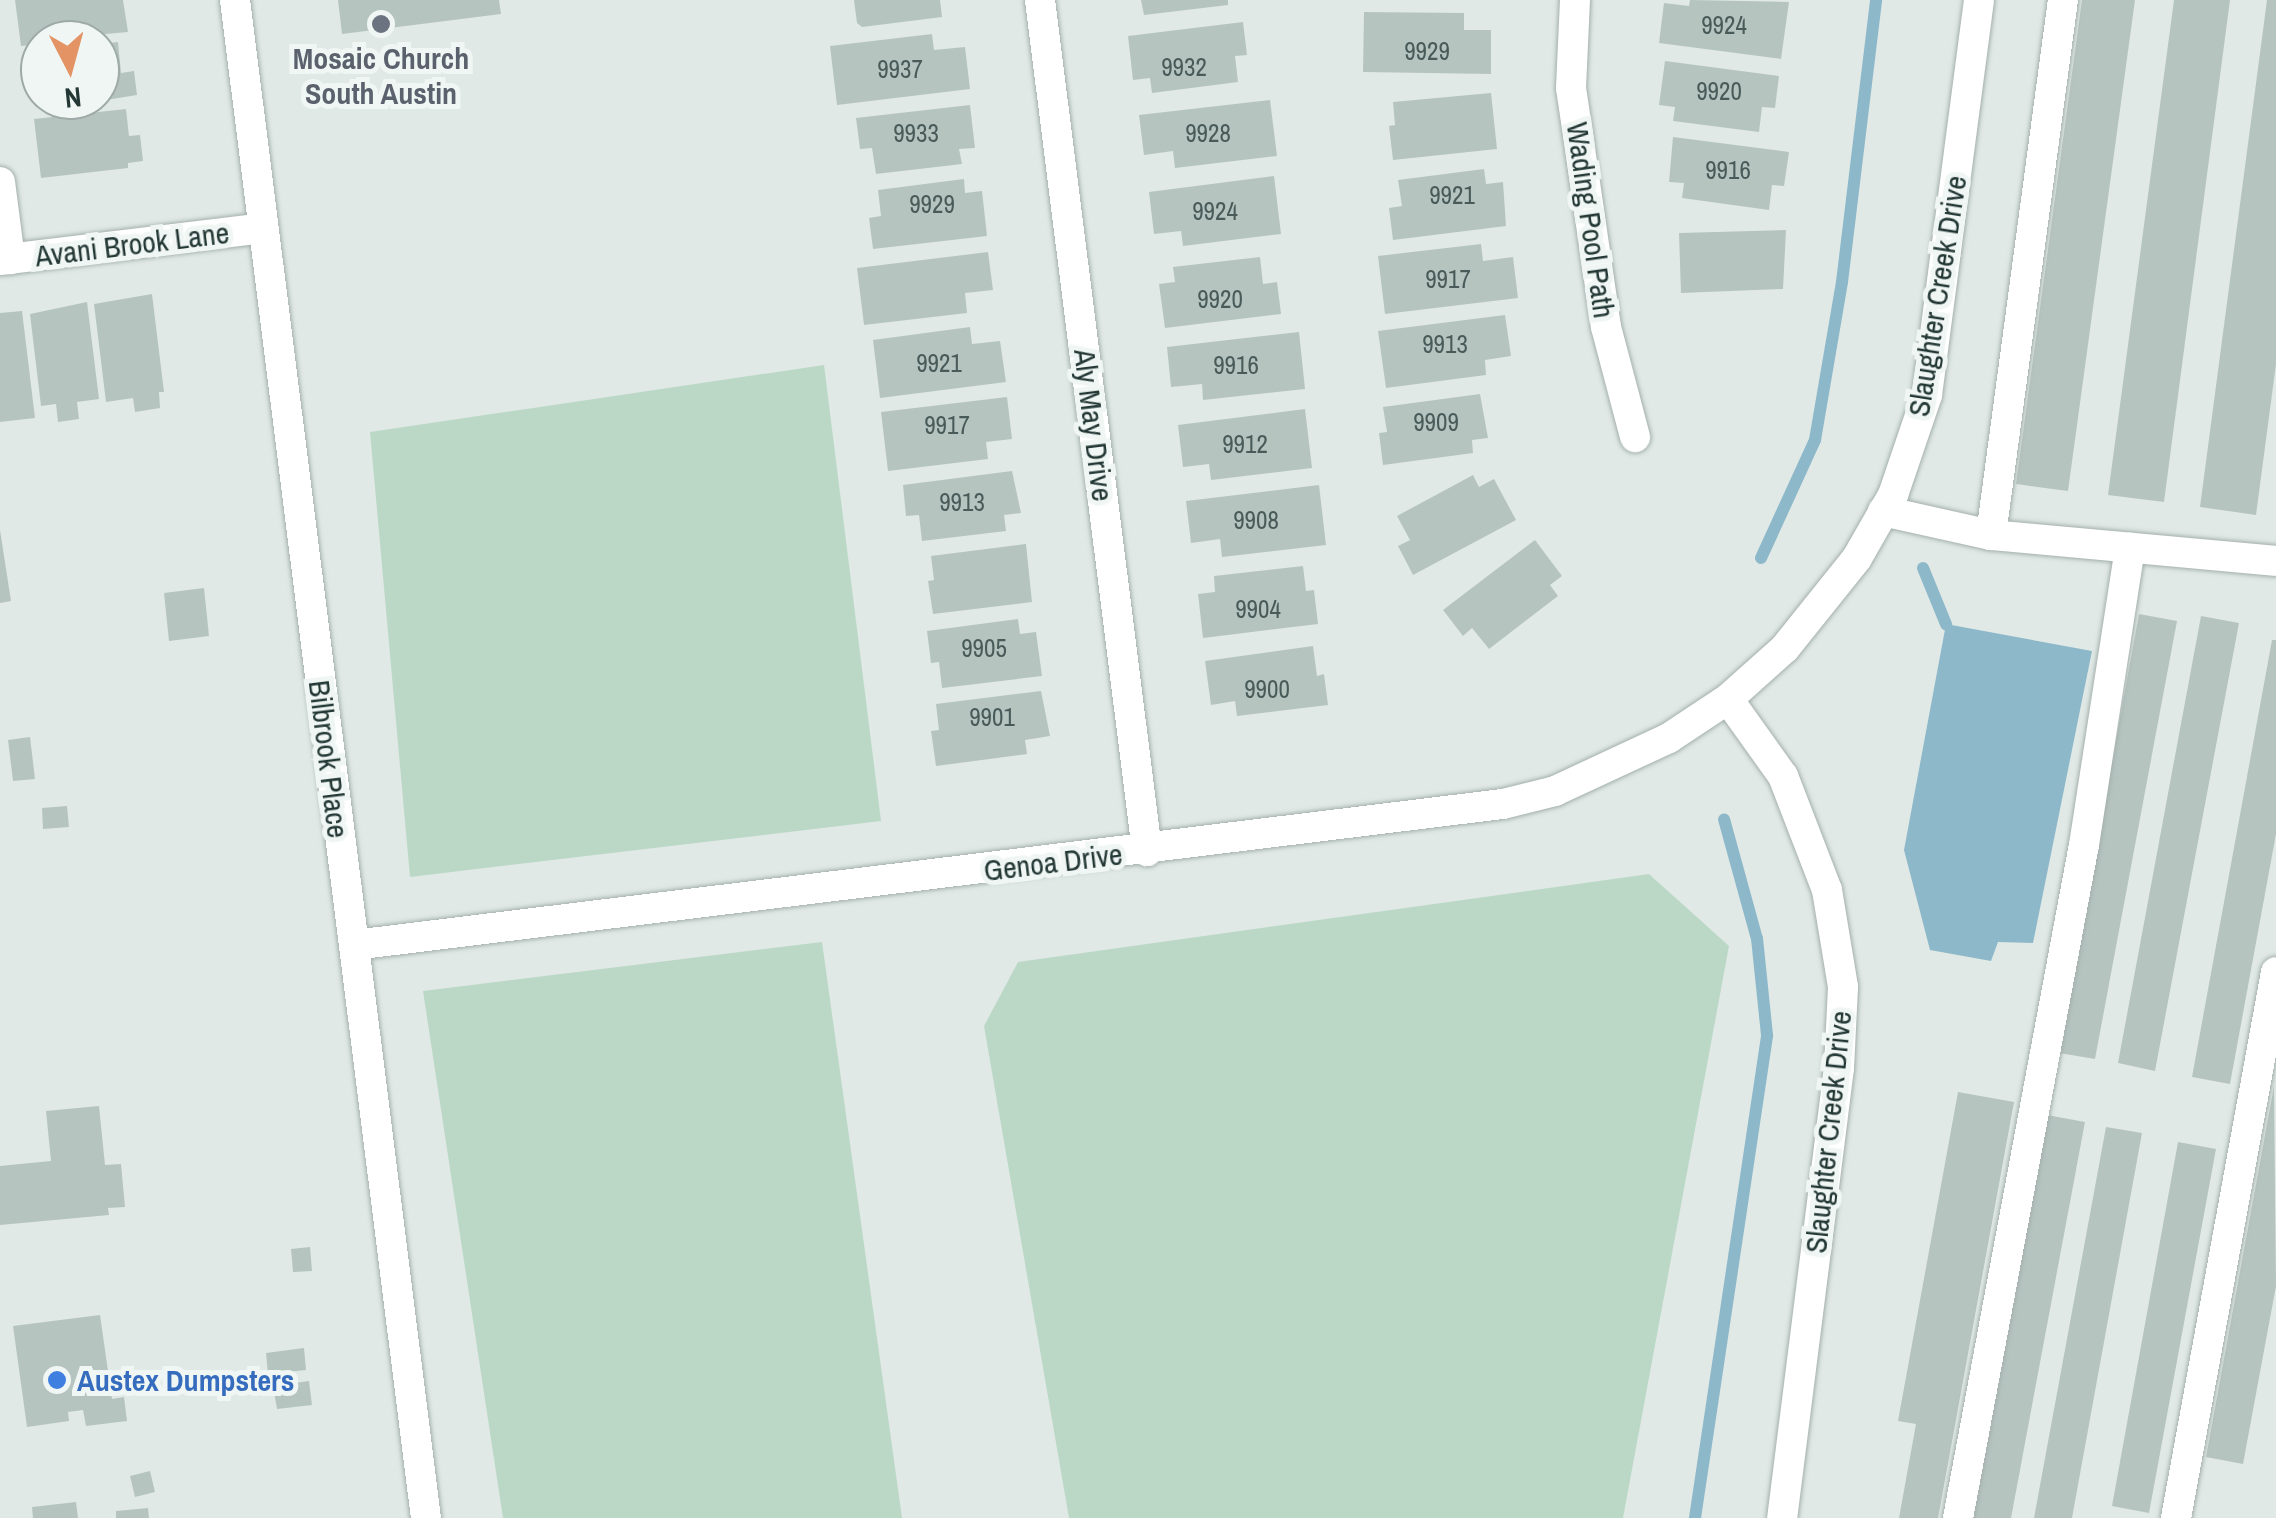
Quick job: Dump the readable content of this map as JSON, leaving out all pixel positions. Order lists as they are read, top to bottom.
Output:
{
  "streets": {
    "street": [
      "Wading Pool Path",
      "Avani Brook Lane",
      "Slaughter Creek Drive",
      "Aly May Drive",
      "Bilbrook Place",
      "Genoa Drive"
    ]
  },
  "crossings": [
    ["Avani Brook Lane", "Bilbrook Place"],
    ["Slaughter Creek Drive", "Genoa Drive"],
    ["Aly May Drive", "Genoa Drive"],
    ["Bilbrook Place", "Genoa Drive"]
  ],
  "places": ["Mosaic Church South Austin", "Austex Dumpsters"],
  "house_numbers": [
    "9924",
    "9929",
    "9932",
    "9937",
    "9920",
    "9933",
    "9928",
    "9916",
    "9921",
    "9929",
    "9924",
    "9917",
    "9920",
    "9913",
    "9921",
    "9916",
    "9909",
    "9917",
    "9912",
    "9913",
    "9908",
    "9904",
    "9905",
    "9900",
    "9901"
  ],
  "north": "bottom"
}
